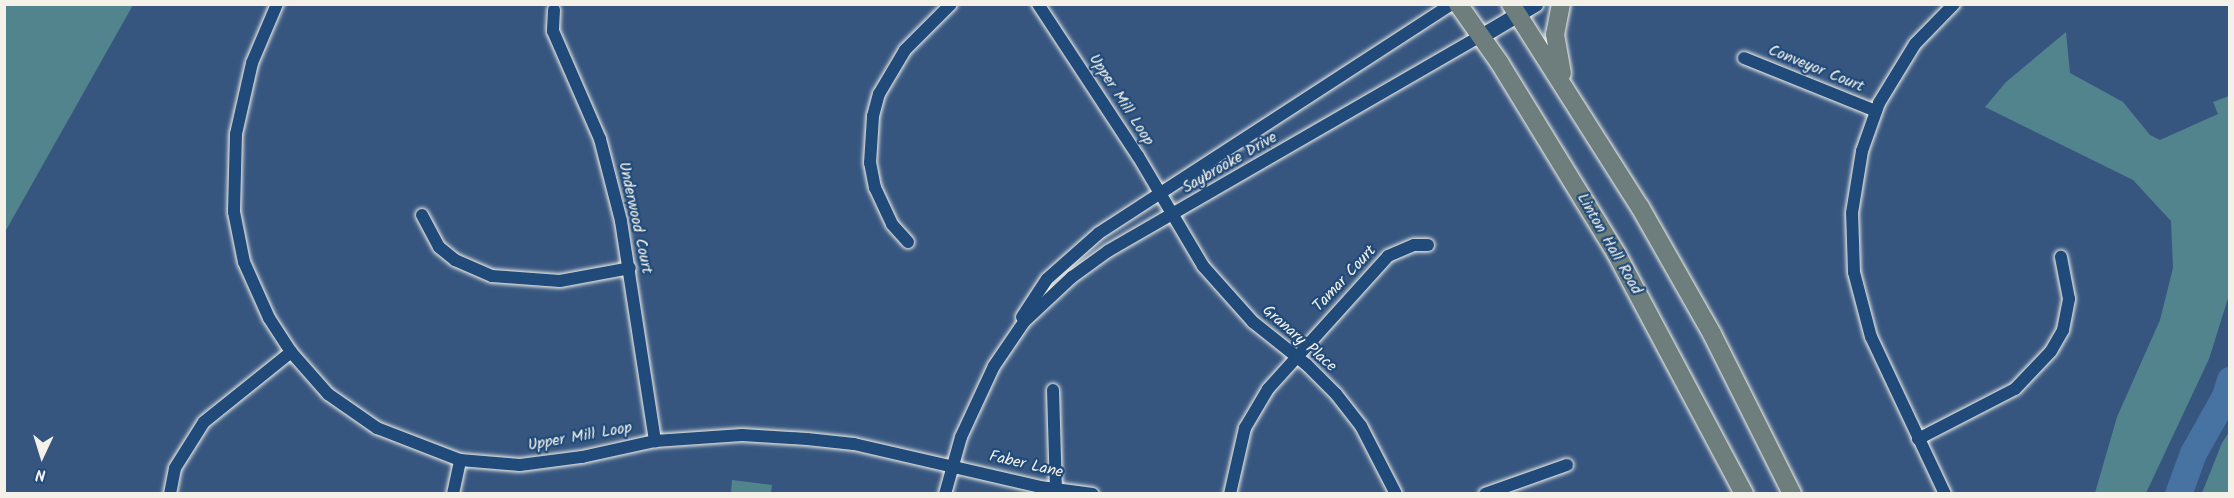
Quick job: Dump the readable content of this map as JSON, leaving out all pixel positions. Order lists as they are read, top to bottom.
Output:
{
  "streets": {
    "main road": ["Linton Hall Road"],
    "street": [
      "Conveyor Court",
      "Upper Mill Loop",
      "Saybrooke Drive",
      "Underwood Court",
      "Tamar Court",
      "Granary Place",
      "Faber Lane"
    ]
  },
  "crossings": [
    ["Upper Mill Loop", "Saybrooke Drive"],
    ["Upper Mill Loop", "Underwood Court"],
    ["Upper Mill Loop", "Granary Place"],
    ["Upper Mill Loop", "Faber Lane"],
    ["Saybrooke Drive", "Linton Hall Road"],
    ["Saybrooke Drive", "Granary Place"],
    ["Saybrooke Drive", "Faber Lane"],
    ["Tamar Court", "Granary Place"]
  ],
  "north": "bottom"
}
